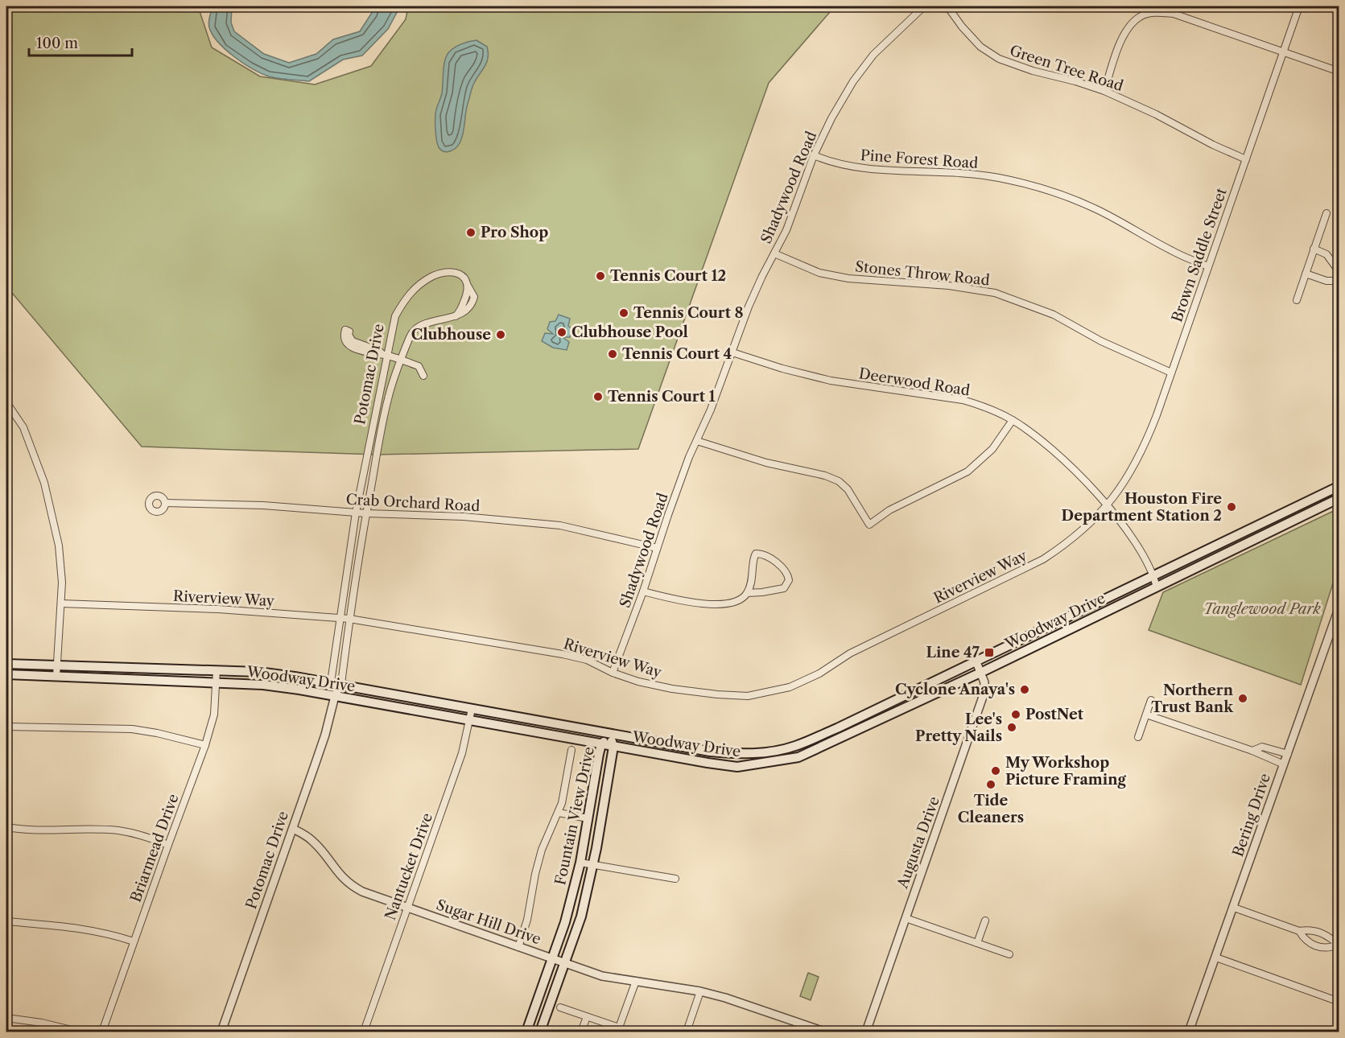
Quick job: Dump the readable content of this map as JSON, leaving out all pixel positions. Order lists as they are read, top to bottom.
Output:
{
  "streets": {
    "main road": ["Woodway Drive", "Fountain View Drive"],
    "street": [
      "Green Tree Road",
      "Pine Forest Road",
      "Shadywood Road",
      "Brown Saddle Street",
      "Stones Throw Road",
      "Potomac Drive",
      "Deerwood Road",
      "Crab Orchard Road",
      "Riverview Way",
      "Bering Drive",
      "Augusta Drive",
      "Briarmead Drive",
      "Nantucket Drive",
      "Sugar Hill Drive"
    ]
  },
  "crossings": [
    ["Green Tree Road", "Brown Saddle Street"],
    ["Pine Forest Road", "Shadywood Road"],
    ["Pine Forest Road", "Brown Saddle Street"],
    ["Shadywood Road", "Stones Throw Road"],
    ["Shadywood Road", "Deerwood Road"],
    ["Shadywood Road", "Crab Orchard Road"],
    ["Shadywood Road", "Riverview Way"],
    ["Brown Saddle Street", "Stones Throw Road"],
    ["Brown Saddle Street", "Deerwood Road"],
    ["Brown Saddle Street", "Riverview Way"],
    ["Potomac Drive", "Crab Orchard Road"],
    ["Potomac Drive", "Riverview Way"],
    ["Potomac Drive", "Woodway Drive"],
    ["Potomac Drive", "Sugar Hill Drive"],
    ["Deerwood Road", "Riverview Way"],
    ["Deerwood Road", "Woodway Drive"],
    ["Woodway Drive", "Fountain View Drive"],
    ["Woodway Drive", "Augusta Drive"],
    ["Woodway Drive", "Briarmead Drive"],
    ["Woodway Drive", "Nantucket Drive"],
    ["Fountain View Drive", "Sugar Hill Drive"],
    ["Nantucket Drive", "Sugar Hill Drive"]
  ],
  "parks": ["Tanglewood Park"],
  "places": {
    "other": [
      "Pro Shop",
      "Tennis Court 12",
      "Tennis Court 8",
      "Clubhouse Pool",
      "Clubhouse",
      "Tennis Court 4",
      "Tennis Court 1",
      "Houston Fire Department Station 2",
      "Cyclone Anaya's",
      "Northern Trust Bank",
      "PostNet",
      "Lee's Pretty Nails",
      "My Workshop Picture Framing",
      "Tide Cleaners"
    ],
    "transit": ["Line 47"]
  },
  "scale_bar": "100 m"
}
